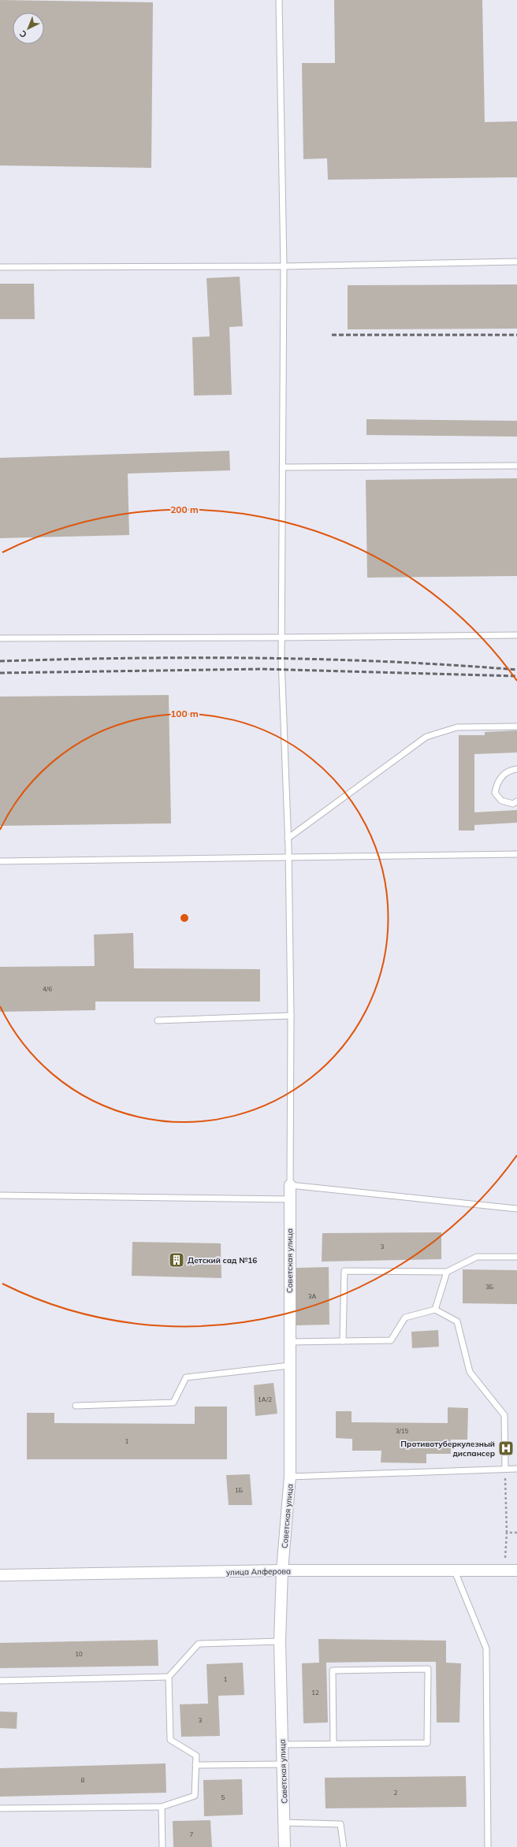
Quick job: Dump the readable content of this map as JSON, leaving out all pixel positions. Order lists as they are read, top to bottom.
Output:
{
  "streets": {
    "street": ["Советская улица", "улица Алферова"]
  },
  "crossings": [
    ["Советская улица", "улица Алферова"]
  ],
  "places": {
    "building": ["Детский сад №16"],
    "hospital": ["Противотуберкулезный диспансер"]
  },
  "house_numbers": [
    "4/6",
    "3",
    "3Б",
    "3А",
    "1А/2",
    "3/15",
    "1",
    "1Б",
    "10",
    "1",
    "12",
    "3",
    "8",
    "2",
    "5",
    "7"
  ],
  "north": "bottom left",
  "rings": ["200 m", "100 m"]
}
